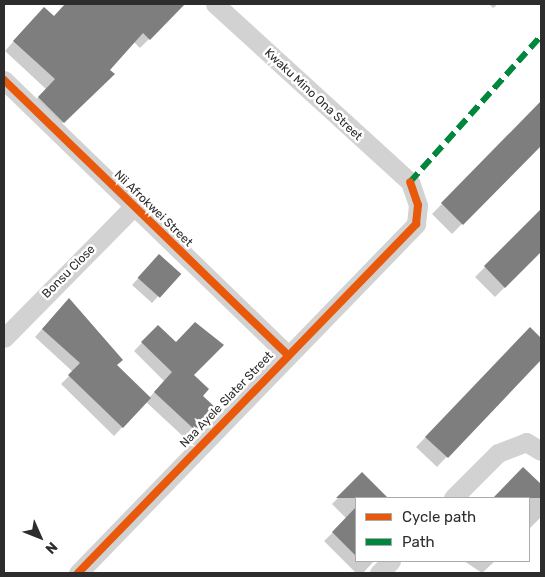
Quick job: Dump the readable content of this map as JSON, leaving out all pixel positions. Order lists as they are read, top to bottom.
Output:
{
  "streets": {
    "street": [
      "Kwaku Mino Ona Street",
      "Nii Afrokwei Street",
      "Bonsu Close",
      "Naa Ayele Slater Street"
    ]
  },
  "crossings": [
    ["Kwaku Mino Ona Street", "Naa Ayele Slater Street"],
    ["Nii Afrokwei Street", "Bonsu Close"],
    ["Nii Afrokwei Street", "Naa Ayele Slater Street"]
  ],
  "legend": ["Cycle path", "Path"],
  "north": "bottom right"
}
